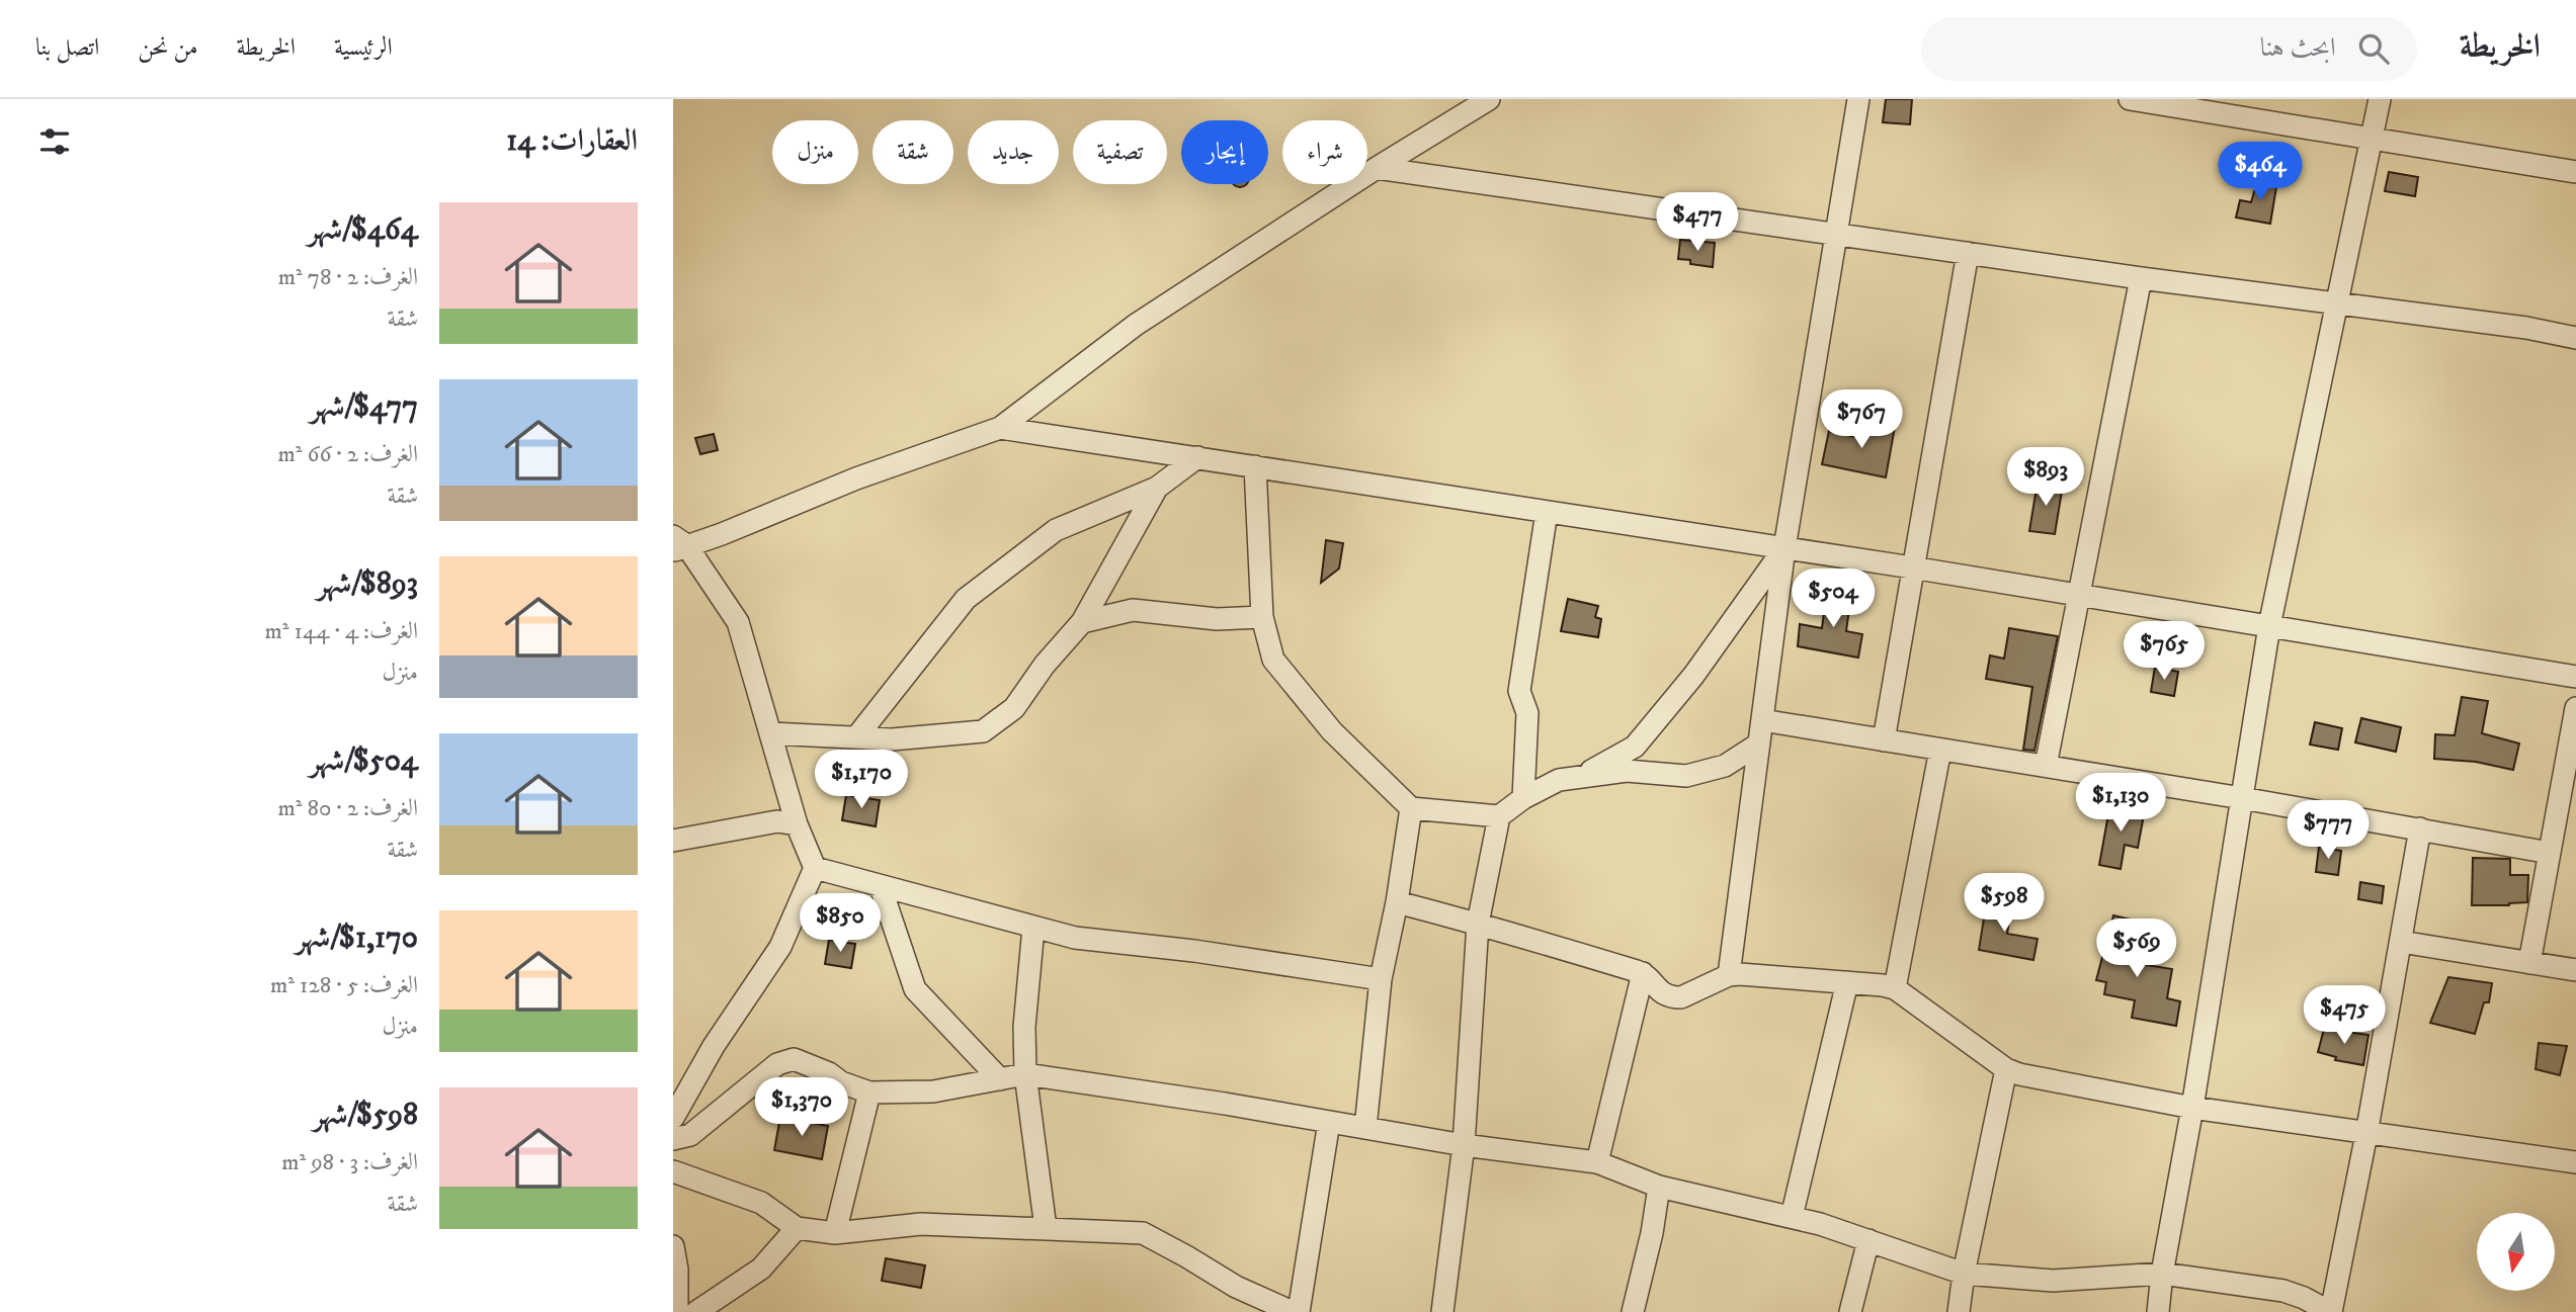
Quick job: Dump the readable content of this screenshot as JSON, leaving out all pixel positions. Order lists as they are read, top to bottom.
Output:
{
  "north": "bottom",
  "page": {
    "header": "الخريطة",
    "search": "ابحث هنا",
    "nav": [
      "الرئيسية",
      "الخريطة",
      "من نحن",
      "اتصل بنا"
    ],
    "heading": "العقارات: 14",
    "chip": [
      "شراء",
      "إيجار",
      "تصفية",
      "جديد",
      "شقة",
      "منزل"
    ],
    "price": [
      "$464",
      "$477",
      "$767",
      "$893",
      "$504",
      "$765",
      "$1,170",
      "$1,130",
      "$777",
      "$598",
      "$850",
      "$569",
      "$475",
      "$1,370"
    ],
    "list": [
      {
        "name": "$464/شهر",
        "note": "الغرف: 2 · 78 m² · شقة"
      },
      {
        "name": "$477/شهر",
        "note": "الغرف: 2 · 66 m² · شقة"
      },
      {
        "name": "$893/شهر",
        "note": "الغرف: 4 · 144 m² · منزل"
      },
      {
        "name": "$504/شهر",
        "note": "الغرف: 2 · 80 m² · شقة"
      },
      {
        "name": "$1,170/شهر",
        "note": "الغرف: 5 · 128 m² · منزل"
      },
      {
        "name": "$598/شهر",
        "note": "الغرف: 3 · 98 m² · شقة"
      }
    ]
  }
}
